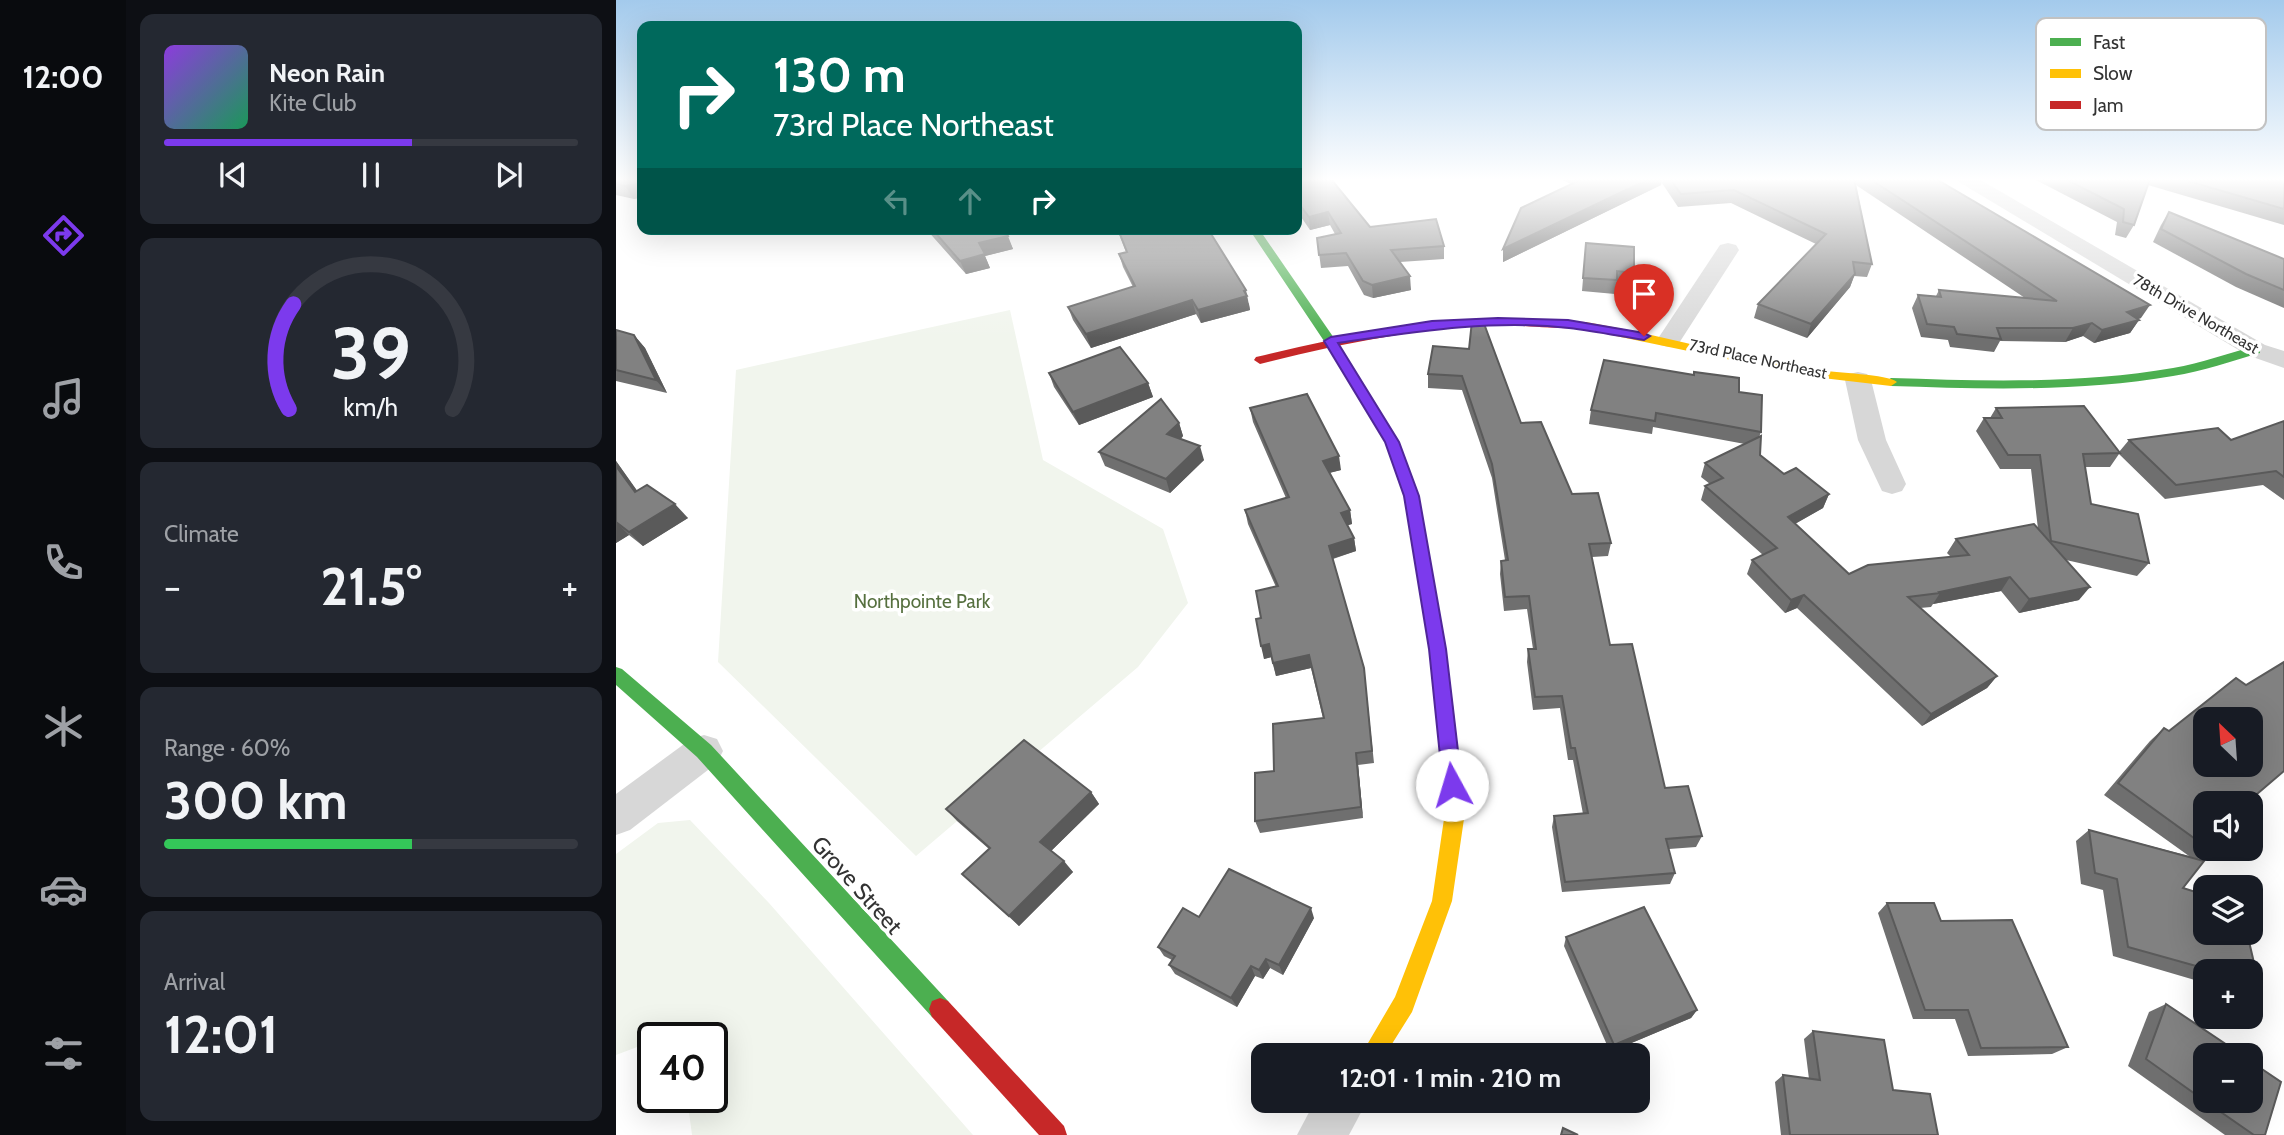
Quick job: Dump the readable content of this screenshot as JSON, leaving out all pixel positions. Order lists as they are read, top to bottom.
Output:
{
  "streets": {
    "street": ["78th Drive Northeast", "73rd Place Northeast", "Grove Street"]
  },
  "crossings": [
    ["78th Drive Northeast", "73rd Place Northeast"]
  ],
  "parks": ["Northpointe Park"],
  "legend": ["Fast", "Slow", "Jam"],
  "north": "top left",
  "page": {
    "tabs": "12:00",
    "turn": ["130 m", "73rd Place Northeast"],
    "song": ["Neon Rain", "Kite Club"],
    "tile": [
      "Climate",
      ["Range · 60%", "300 km"],
      ["Arrival", "12:01"]
    ],
    "heat": ["−", "21.5°", "+"],
    "map_buttons": ["+", "−"],
    "limit": "40",
    "trip": "12:01 · 1 min · 210 m",
    "gauge": ["39", "km/h"]
  }
}
